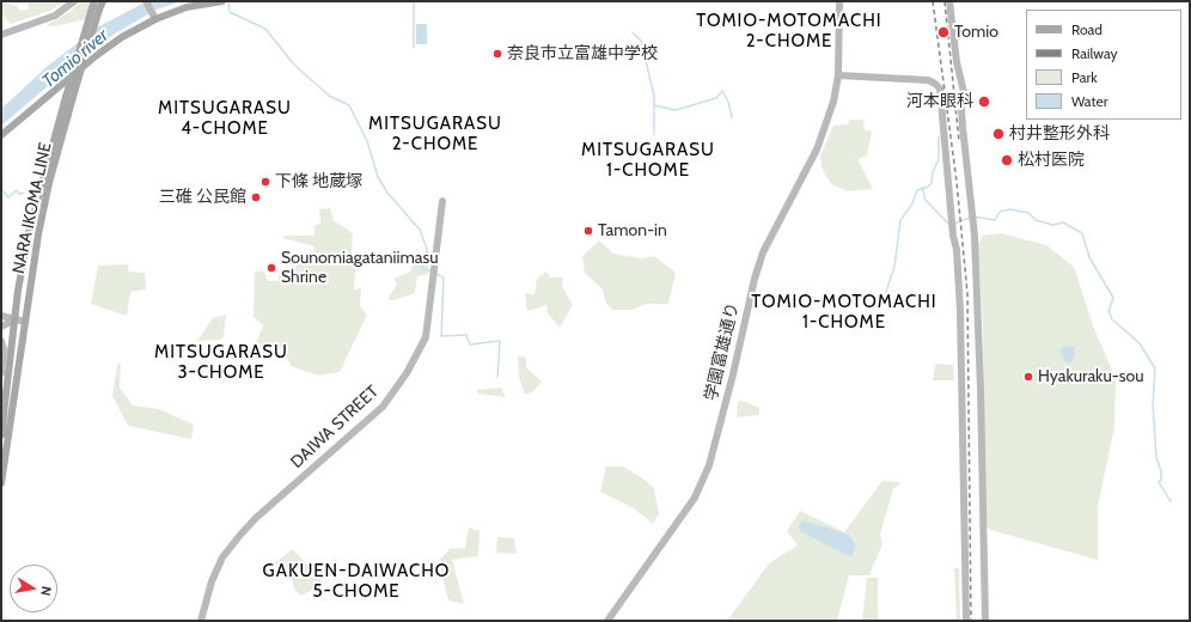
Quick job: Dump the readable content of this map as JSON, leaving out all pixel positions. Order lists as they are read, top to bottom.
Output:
{
  "streets": {
    "main road": ["NARA IKOMA LINE"],
    "street": ["学園富雄通り", "DAIWA STREET"]
  },
  "districts": [
    "TOMIO-MOTOMACHI 2-CHOME",
    "MITSUGARASU 4-CHOME",
    "MITSUGARASU 2-CHOME",
    "MITSUGARASU 1-CHOME",
    "TOMIO-MOTOMACHI 1-CHOME",
    "MITSUGARASU 3-CHOME",
    "GAKUEN-DAIWACHO 5-CHOME"
  ],
  "water": ["Tomio river"],
  "places": [
    "Tomio",
    "奈良市立富雄中学校",
    "河本眼科",
    "村井整形外科",
    "松村医院",
    "下條 地蔵塚",
    "三碓 公民館",
    "Tamon-in",
    "Sounomiagataniimasu Shrine",
    "Hyakuraku-sou"
  ],
  "legend": [
    "Road",
    "Railway",
    "Park",
    "Water"
  ],
  "north": "right"
}
